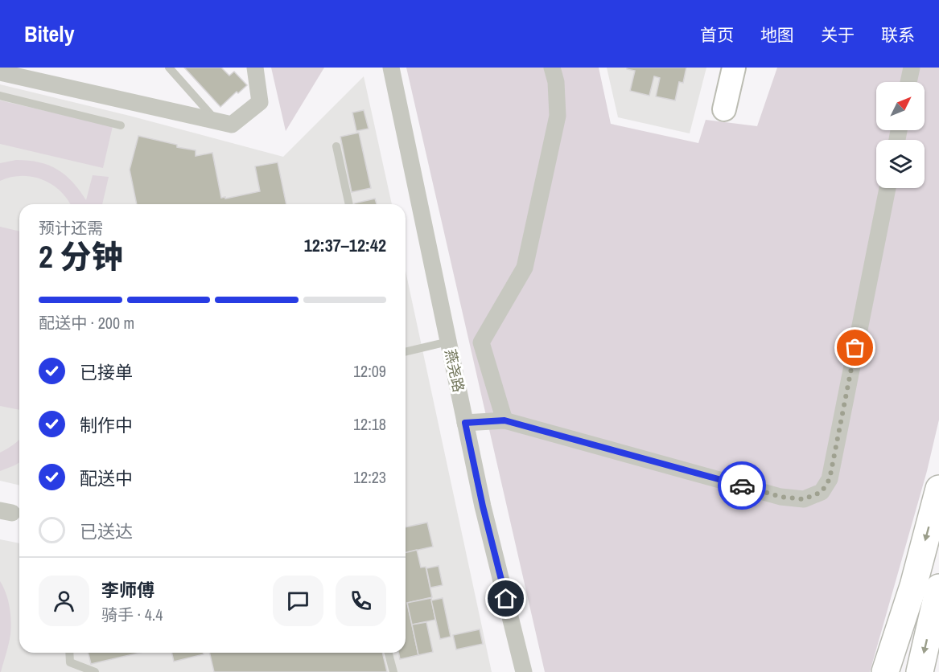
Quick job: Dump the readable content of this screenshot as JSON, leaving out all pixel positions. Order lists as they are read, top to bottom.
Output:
{
  "streets": {
    "street": ["燕尧路"]
  },
  "north": "top right",
  "page": {
    "header": "Bitely",
    "nav": [
      "首页",
      "地图",
      "关于",
      "联系"
    ],
    "heading": ["2 分钟", "预计还需", "12:37–12:42"],
    "panel": ["李师傅", "骑手 · 4.4"],
    "bar": "配送中 · 200 m",
    "list": [
      ["已接单", "12:09"],
      ["制作中", "12:18"],
      ["配送中", "12:23"],
      "已送达"
    ]
  }
}
